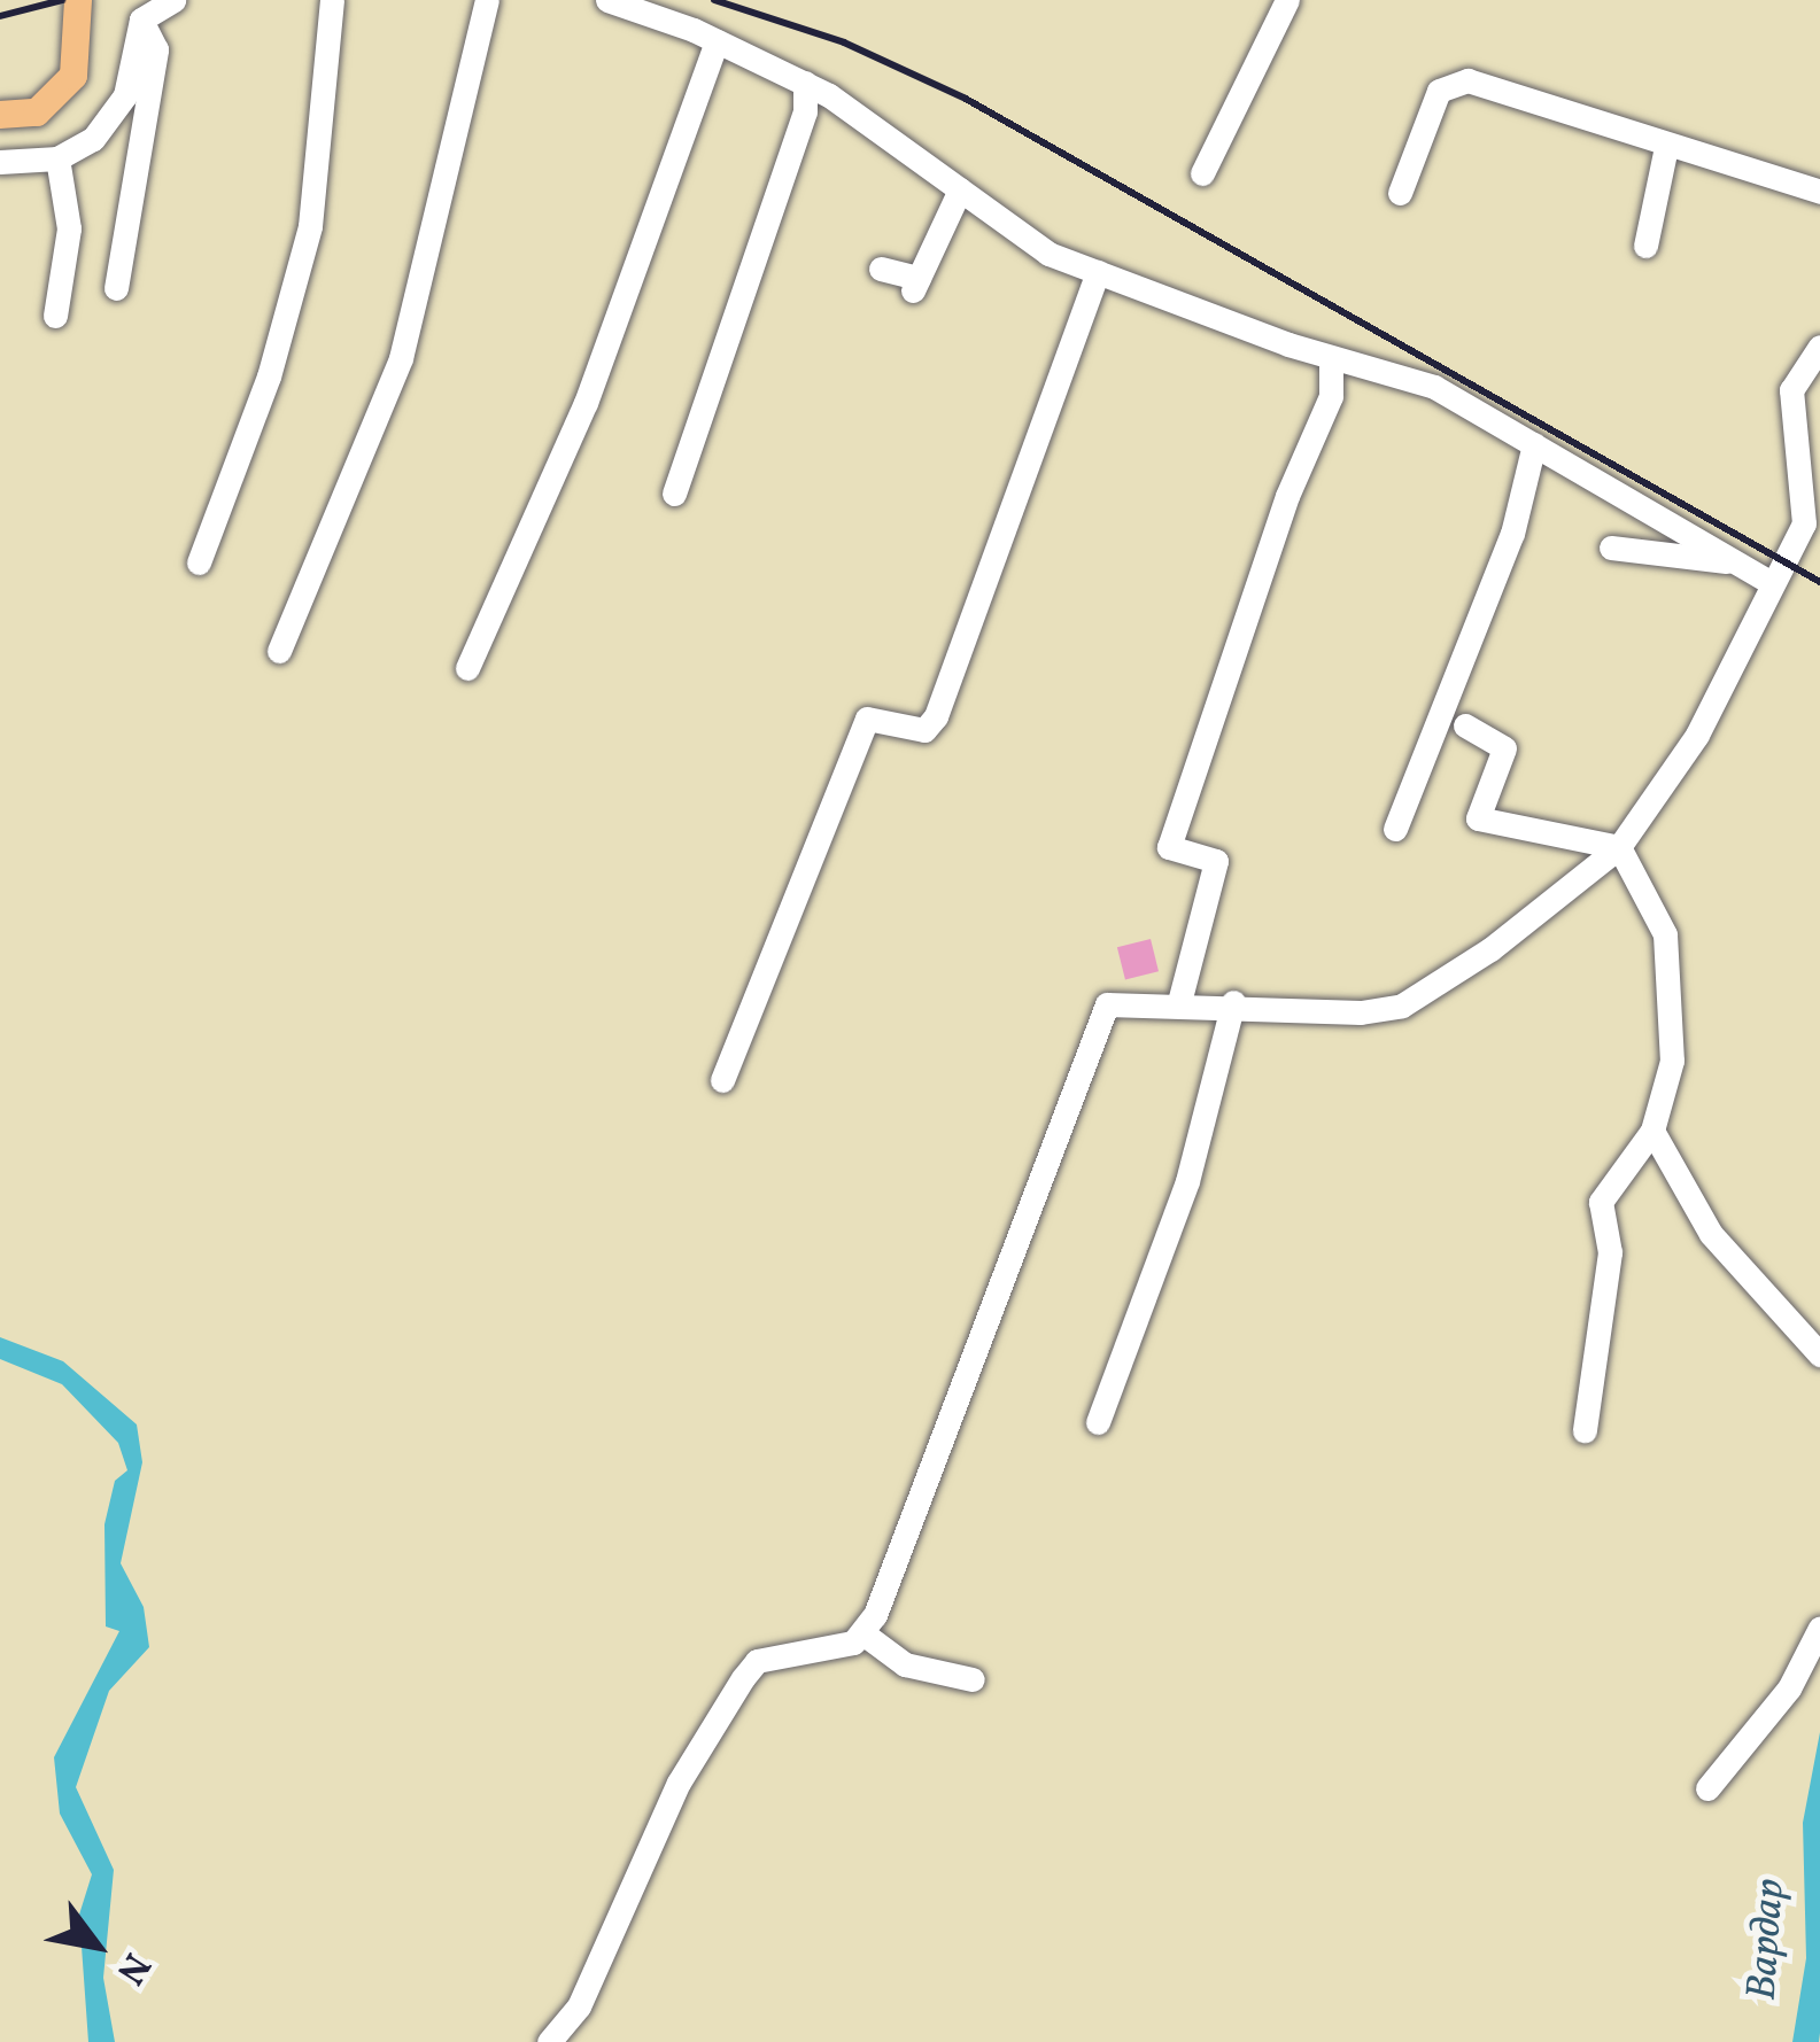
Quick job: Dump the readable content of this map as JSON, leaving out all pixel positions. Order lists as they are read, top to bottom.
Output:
{
  "water": ["Вардар"],
  "north": "bottom right"
}
